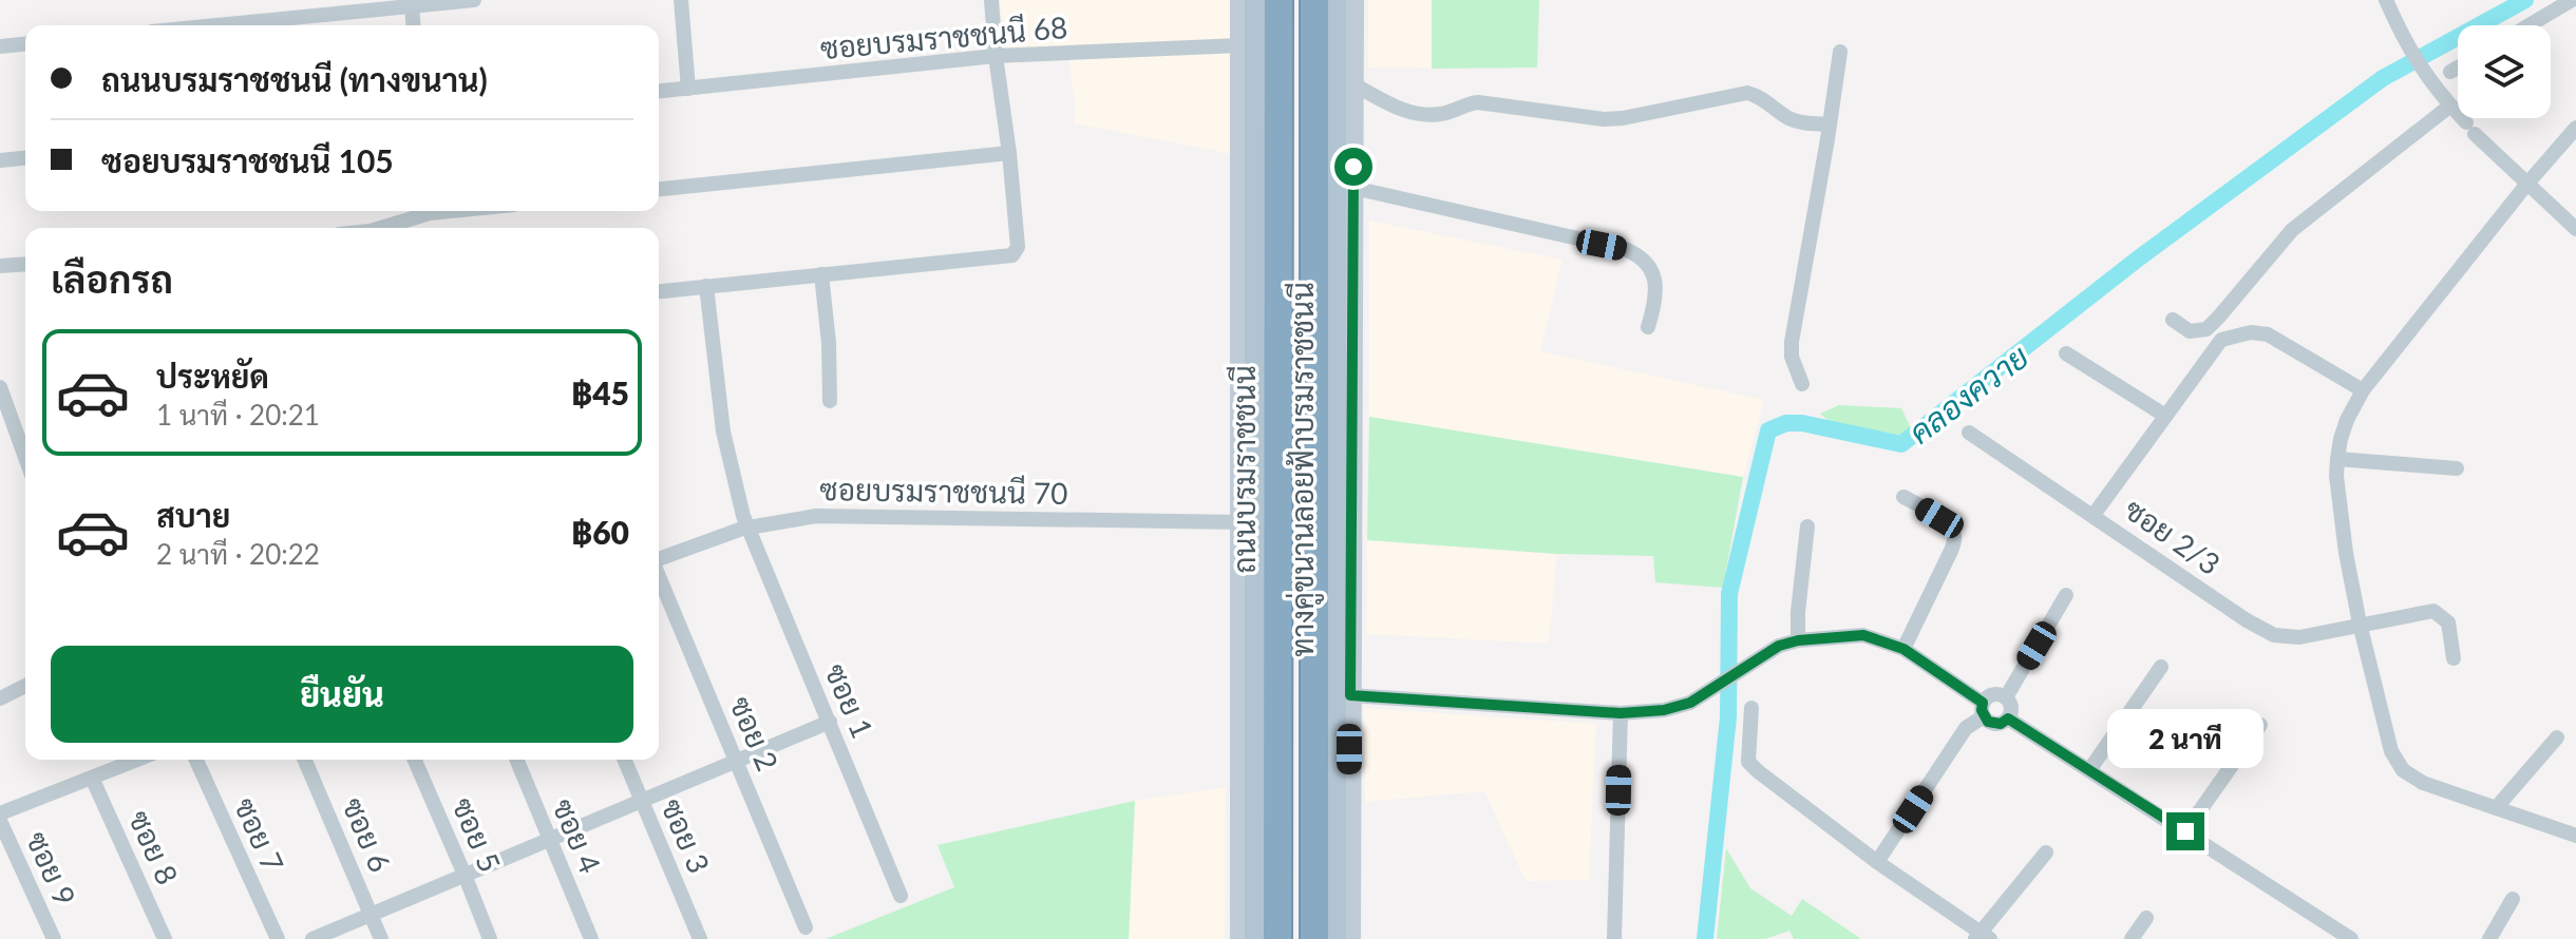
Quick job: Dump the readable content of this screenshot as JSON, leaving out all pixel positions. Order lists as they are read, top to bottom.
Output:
{
  "streets": {
    "highway": ["ถนนบรมราชชนนี"],
    "main road": ["ทางคู่ขนานลอยฟ้าบรมราชชนนี"],
    "street": [
      "ซอยบรมราชชนนี 68",
      "ซอยบรมราชชนนี 70",
      "ซอย 2/3",
      "ซอย 1",
      "ซอย 2",
      "ซอย 7",
      "ซอย 6",
      "ซอย 5",
      "ซอย 4",
      "ซอย 3",
      "ซอย 8",
      "ซอย 9"
    ]
  },
  "crossings": [
    ["ซอยบรมราชชนนี 70", "ซอย 1"]
  ],
  "water": ["คลองควาย"],
  "page": {
    "banner": ["ถนนบรมราชชนนี (ทางขนาน)", "ซอยบรมราชชนนี 105"],
    "heading": "เลือกรถ",
    "list": [
      {
        "name": "ประหยัด",
        "note": "1 นาที · 20:21",
        "value": "฿45"
      },
      {
        "name": "สบาย",
        "note": "2 นาที · 20:22",
        "value": "฿60"
      }
    ],
    "buttons": "ยืนยัน",
    "bubble": "2 นาที"
  }
}
